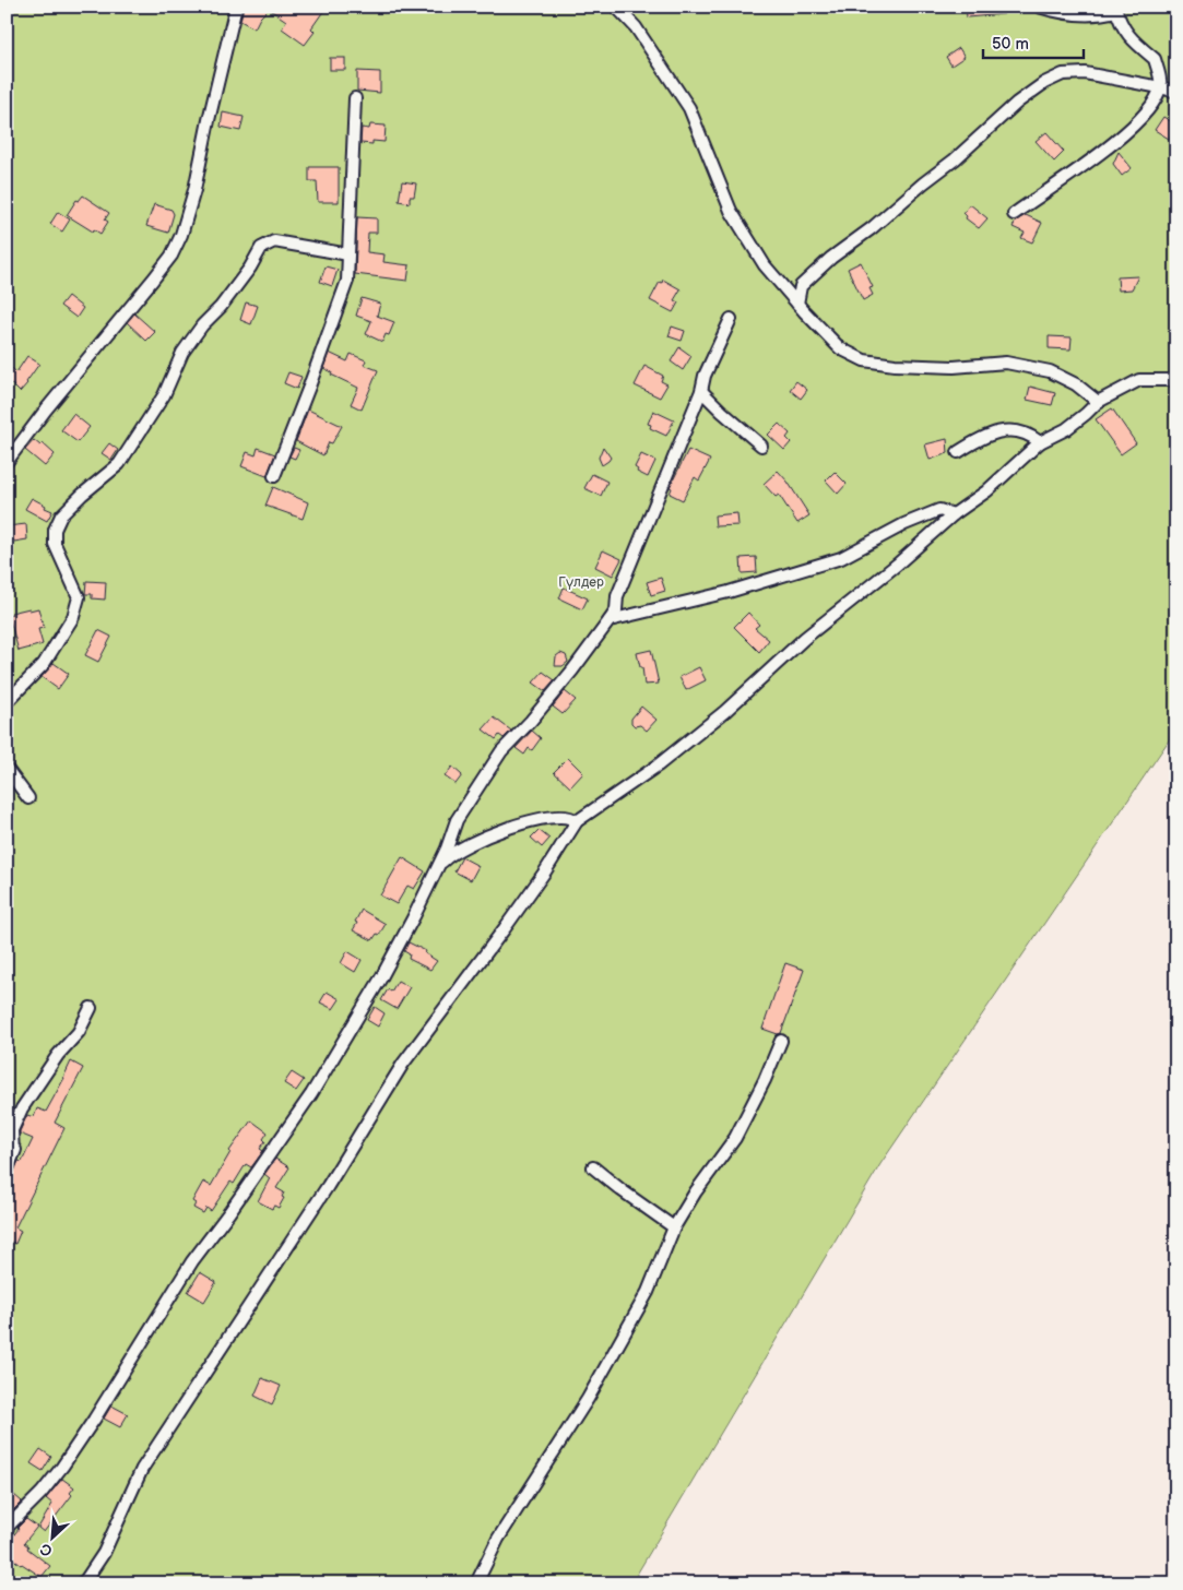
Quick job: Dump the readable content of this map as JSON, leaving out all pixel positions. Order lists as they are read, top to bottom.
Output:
{
  "parks": ["Гүлдер"],
  "scale_bar": "50 m",
  "north": "bottom left"
}
